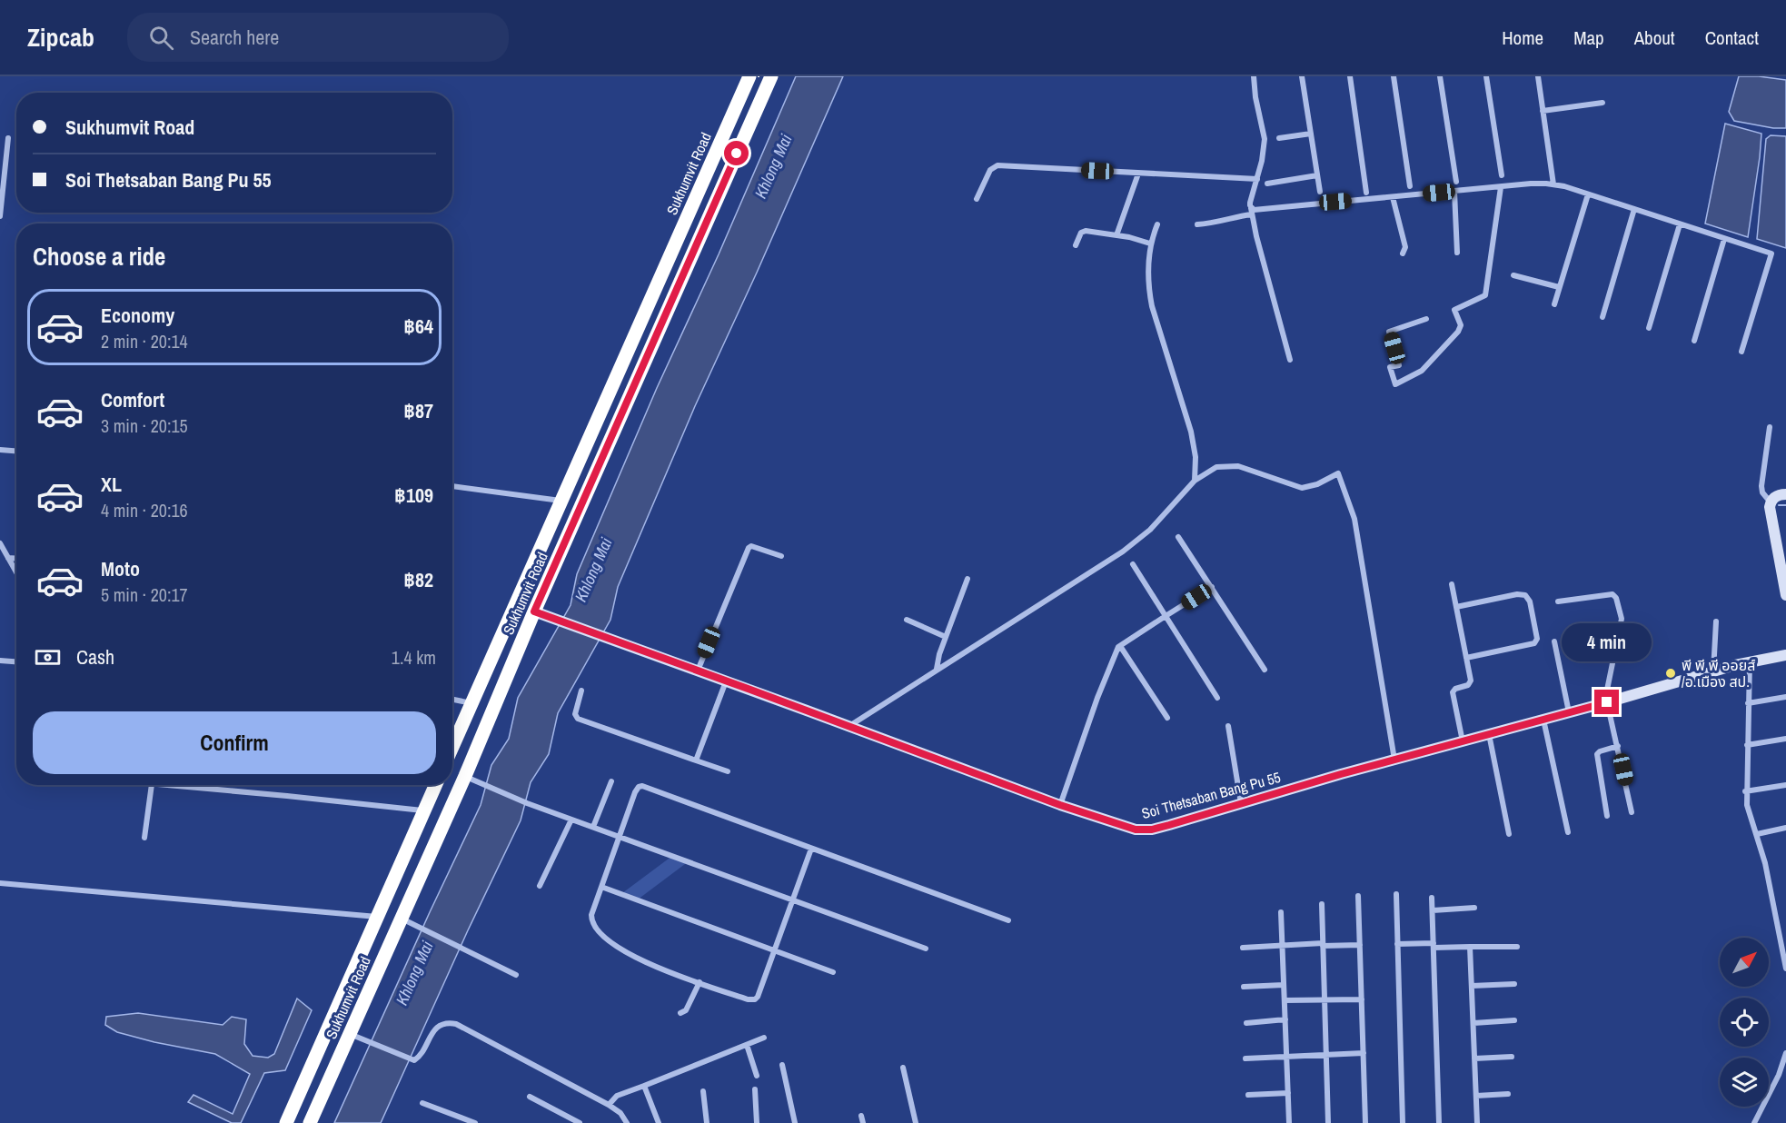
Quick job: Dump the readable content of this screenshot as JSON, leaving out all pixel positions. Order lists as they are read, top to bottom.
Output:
{
  "streets": {
    "highway": ["Sukhumvit Road"],
    "street": ["Soi Thetsaban Bang Pu 55"]
  },
  "crossings": [
    ["Sukhumvit Road", "Soi Thetsaban Bang Pu 55"]
  ],
  "water": ["Khlong Mai"],
  "places": ["พี พี พี ออยส์ /อ.เมือง สป."],
  "north": "top right",
  "page": {
    "header": "Zipcab",
    "search": "Search here",
    "nav": [
      "Home",
      "Map",
      "About",
      "Contact"
    ],
    "banner": ["Sukhumvit Road", "Soi Thetsaban Bang Pu 55"],
    "heading": "Choose a ride",
    "list": [
      {
        "name": "Economy",
        "note": "2 min · 20:14",
        "value": "฿64"
      },
      {
        "name": "Comfort",
        "note": "3 min · 20:15",
        "value": "฿87"
      },
      {
        "name": "XL",
        "note": "4 min · 20:16",
        "value": "฿109"
      },
      {
        "name": "Moto",
        "note": "5 min · 20:17",
        "value": "฿82"
      }
    ],
    "bubble": "4 min",
    "pay": ["Cash", "1.4 km"],
    "buttons": "Confirm"
  }
}
